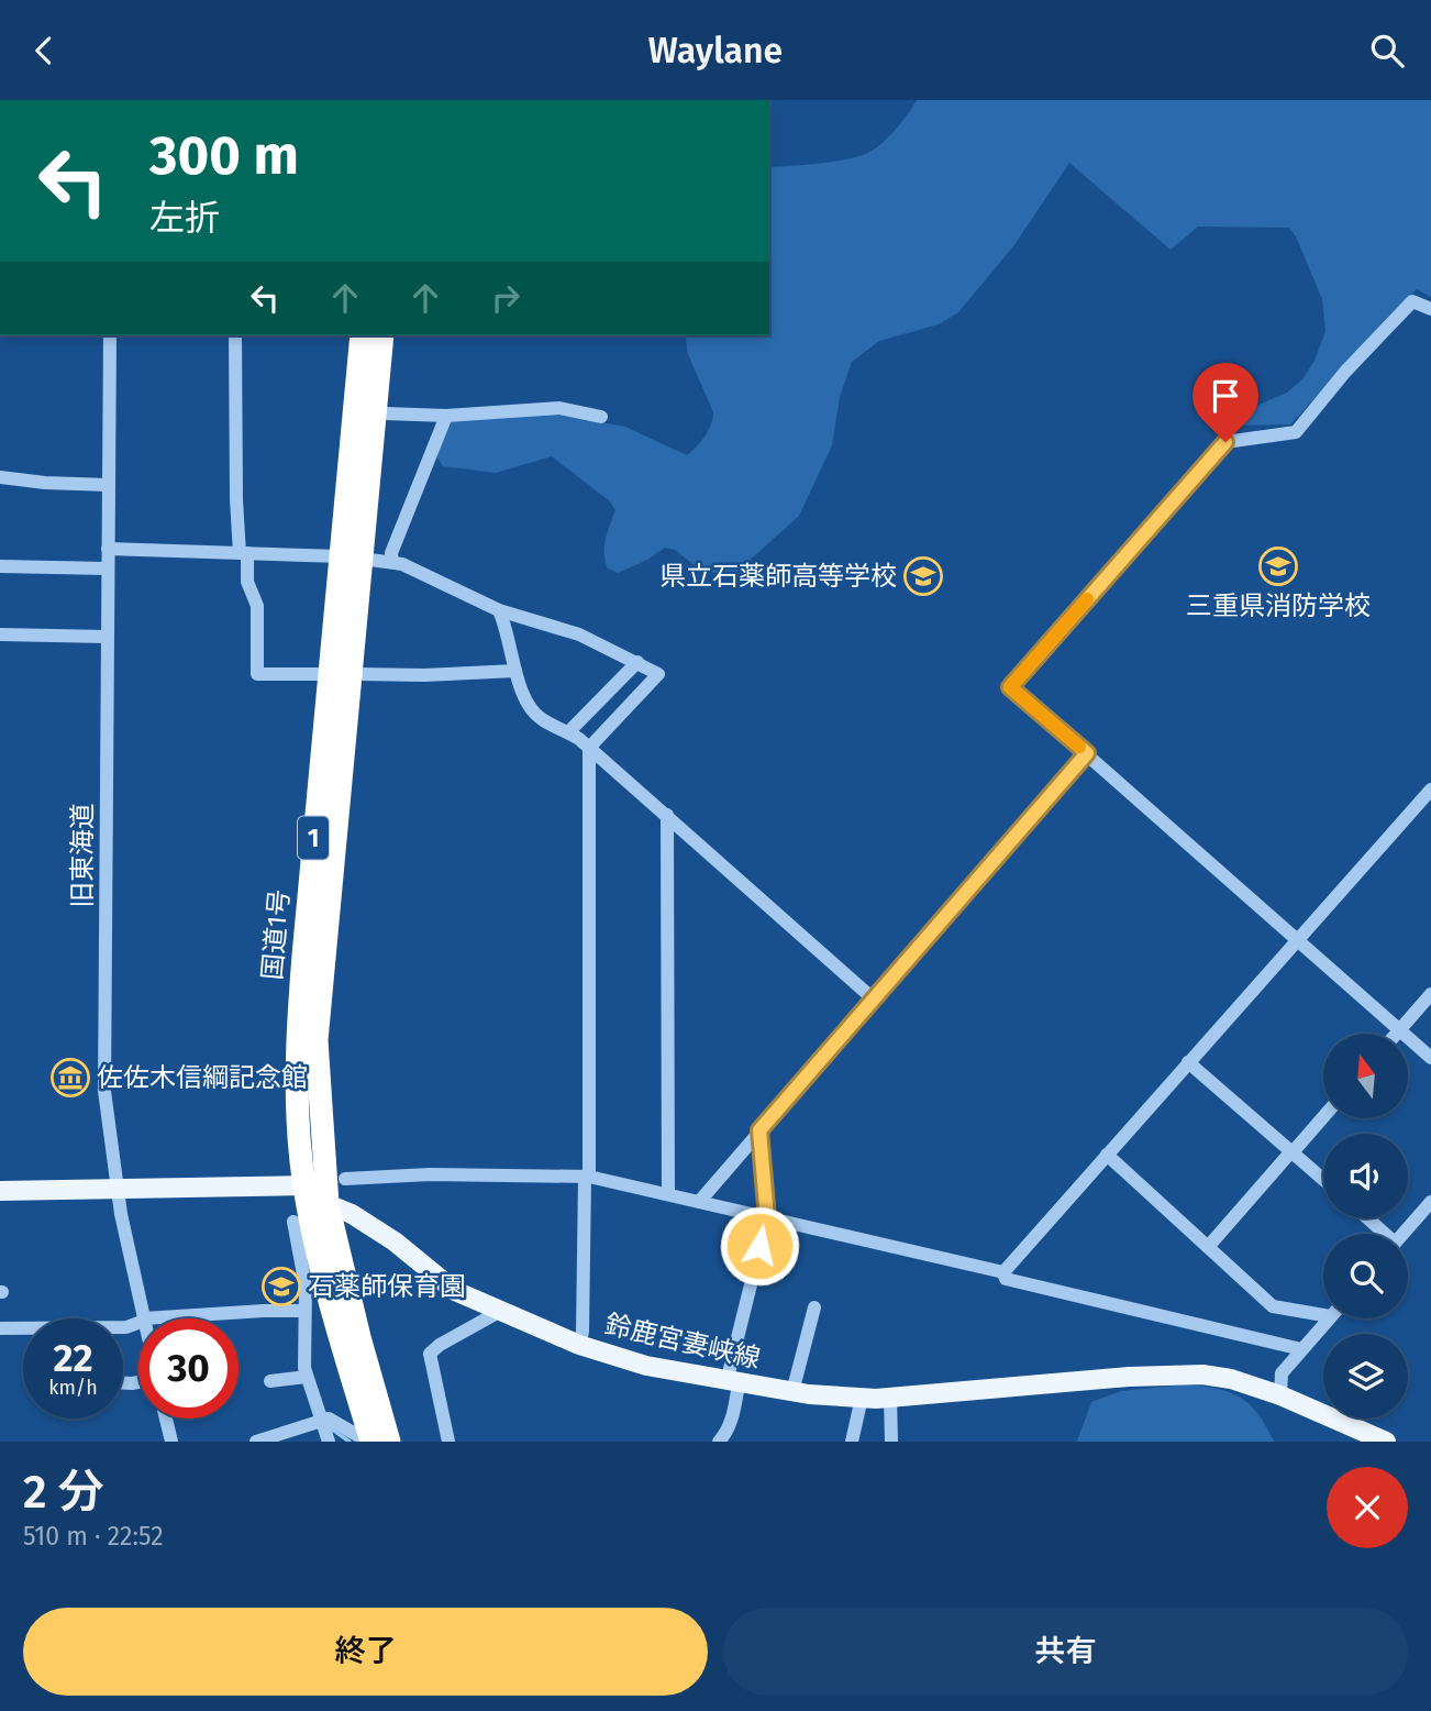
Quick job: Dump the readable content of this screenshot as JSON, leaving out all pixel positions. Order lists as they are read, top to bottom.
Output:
{
  "streets": {
    "highway": ["1", "国道1号"],
    "main road": ["鈴鹿宮妻峡線"],
    "street": ["旧東海道"]
  },
  "crossings": [
    ["国道1号", "鈴鹿宮妻峡線"]
  ],
  "places": {
    "school or university": ["三重県消防学校", "県立石薬師高等学校", "石薬師保育園"],
    "museum": ["佐佐木信綱記念館"]
  },
  "north": "top",
  "page": {
    "header": "Waylane",
    "turn": ["300 m", "左折"],
    "speed": "22 km/h",
    "limit": "30",
    "heading": ["2 分", "510 m · 22:52"],
    "buttons": ["終了", "共有"]
  }
}
